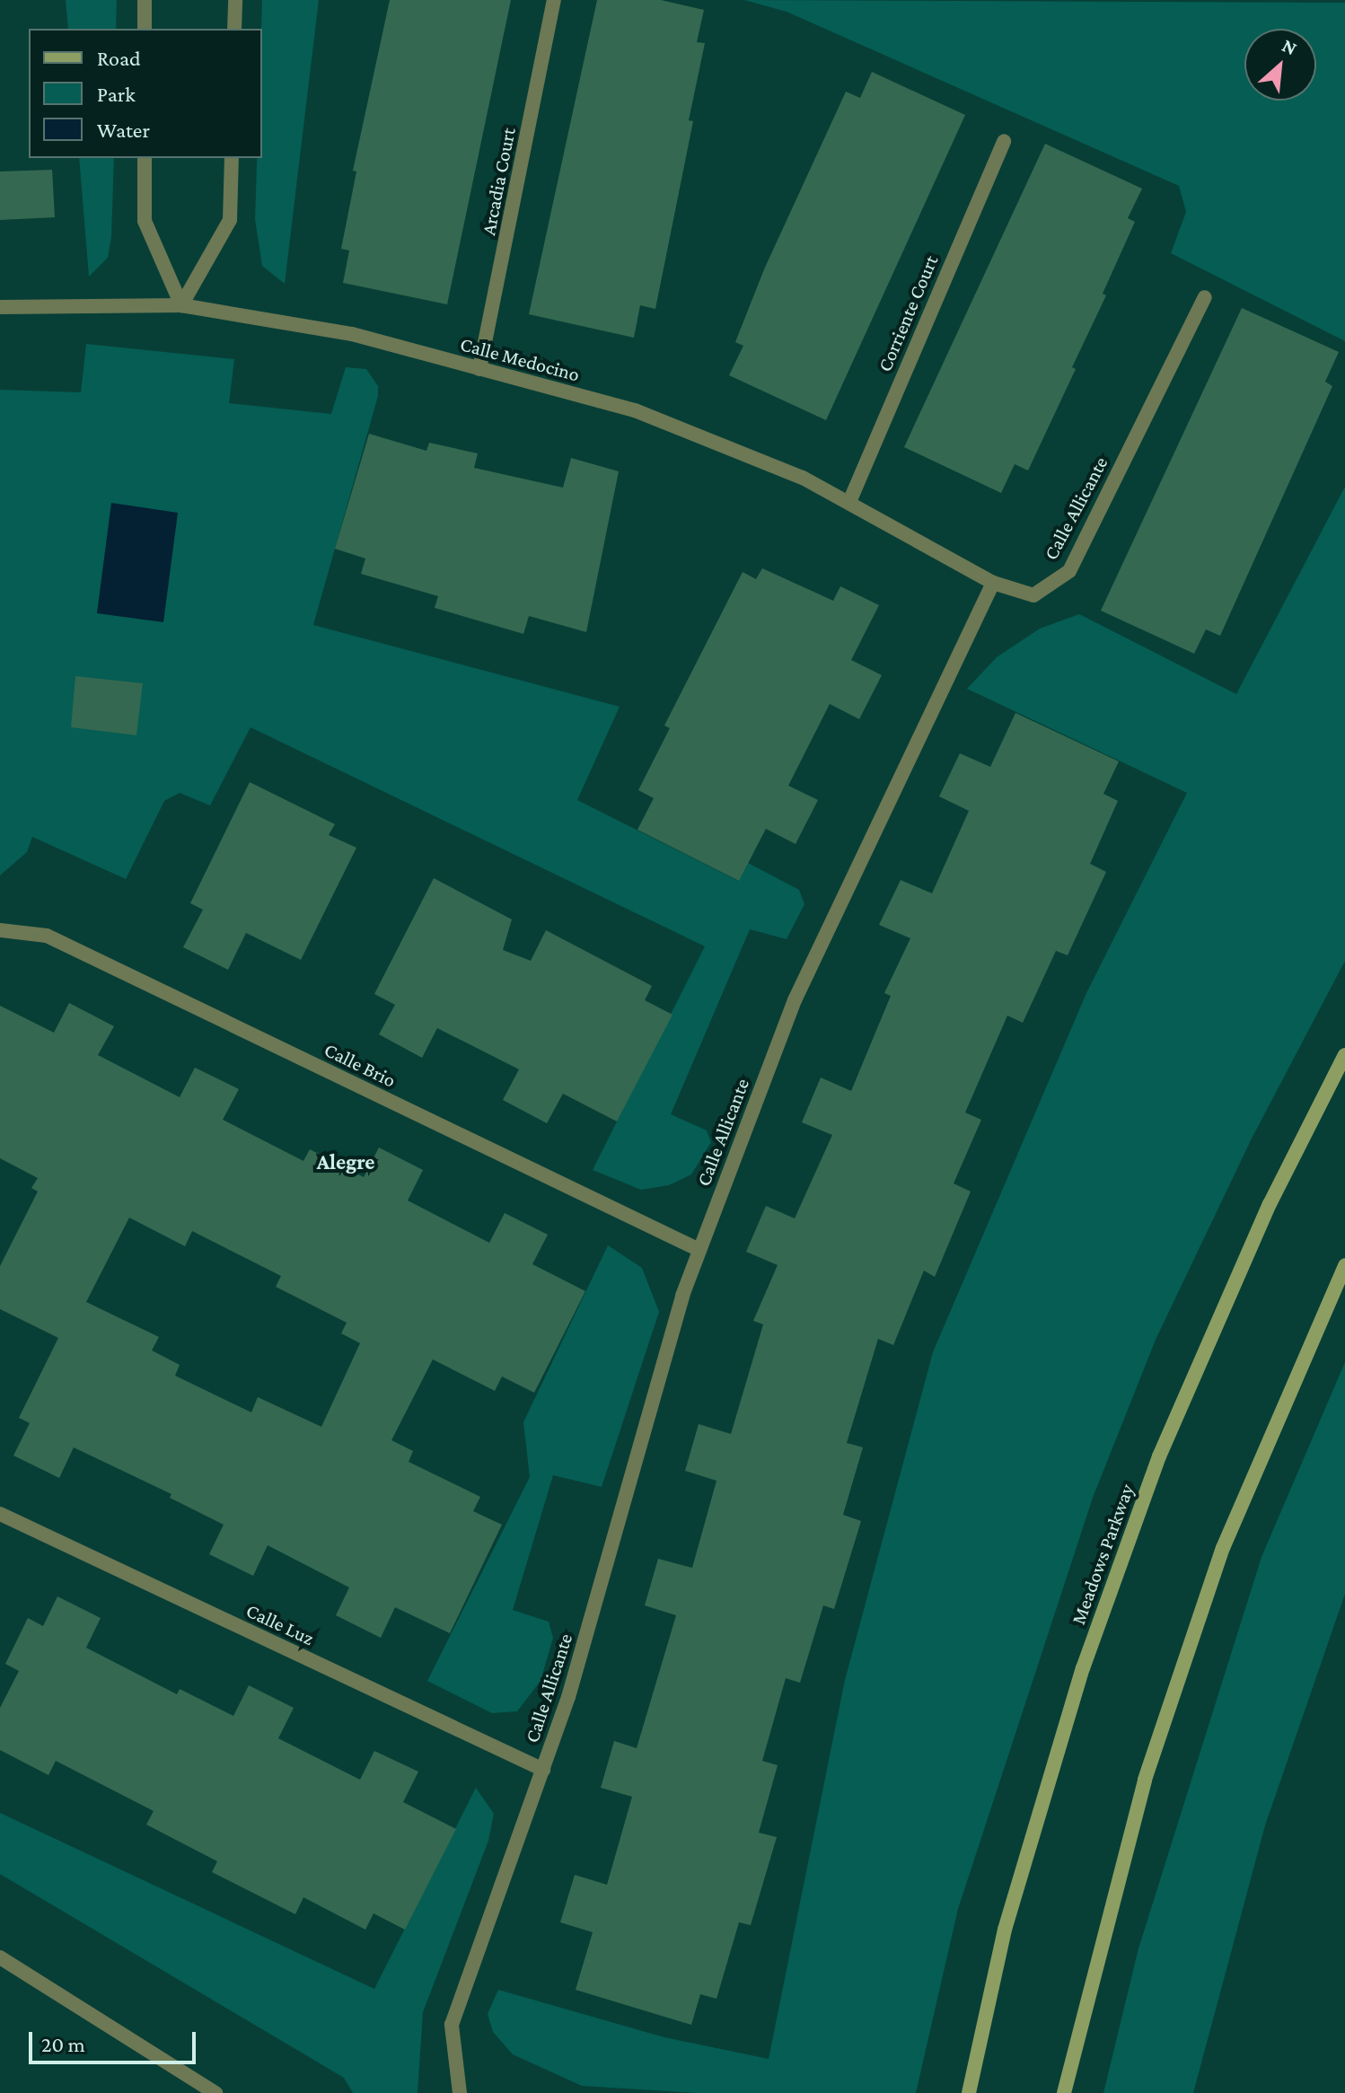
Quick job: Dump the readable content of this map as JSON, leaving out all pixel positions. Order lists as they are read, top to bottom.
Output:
{
  "streets": {
    "main road": ["Meadows Parkway"],
    "lane": [
      "Arcadia Court",
      "Corriente Court",
      "Calle Medocino",
      "Calle Allicante",
      "Calle Brio",
      "Calle Luz"
    ]
  },
  "crossings": [
    ["Arcadia Court", "Calle Medocino"],
    ["Corriente Court", "Calle Medocino"],
    ["Calle Medocino", "Calle Allicante"],
    ["Calle Allicante", "Calle Brio"],
    ["Calle Allicante", "Calle Luz"]
  ],
  "districts": ["Alegre"],
  "legend": ["Road", "Park", "Water"],
  "scale_bar": "20 m",
  "north": "top right"
}
